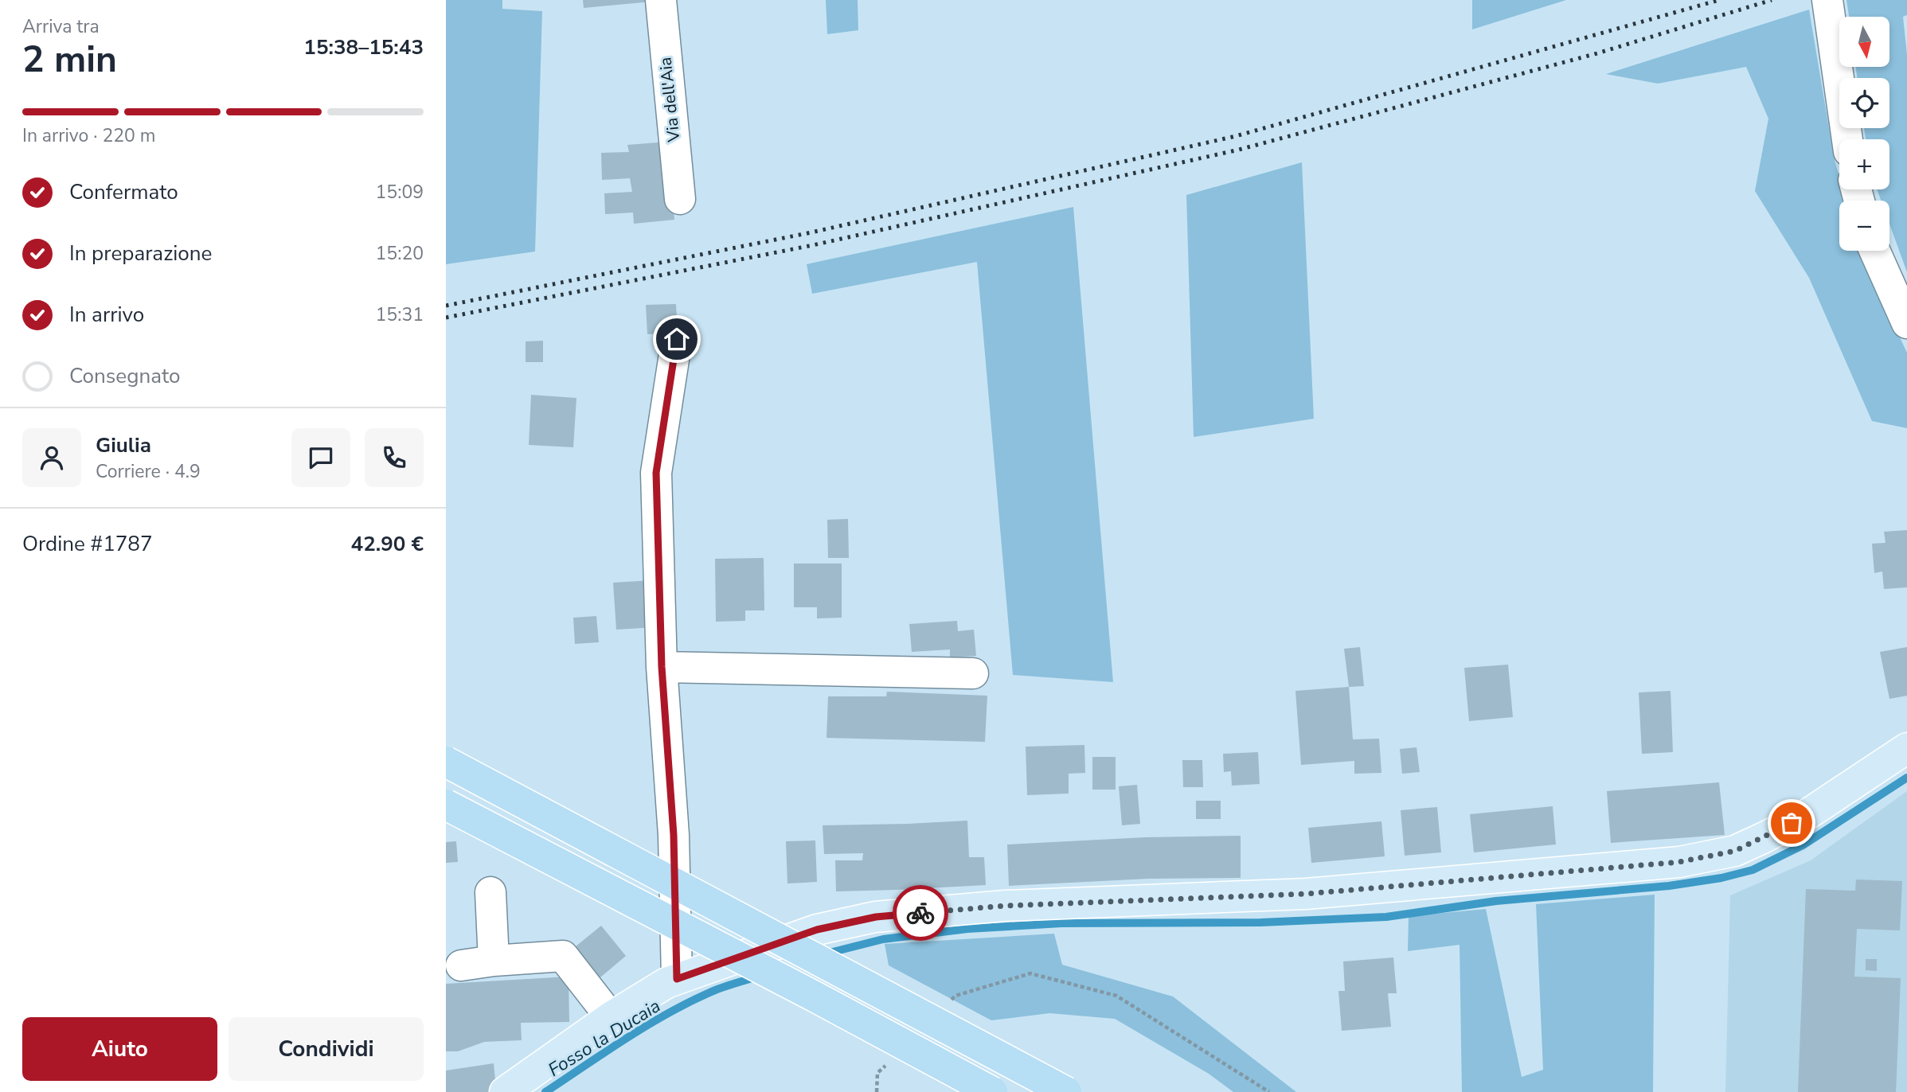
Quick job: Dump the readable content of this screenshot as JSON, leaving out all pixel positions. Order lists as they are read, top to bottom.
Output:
{
  "streets": {
    "street": ["Via dell'Aia"]
  },
  "water": ["Fosso la Ducaia"],
  "north": "bottom",
  "page": {
    "heading": ["2 min", "Arriva tra", "15:38–15:43"],
    "panel": [
      "Giulia",
      "Corriere · 4.9",
      "Ordine #1787",
      "42.90 €"
    ],
    "map_buttons": ["+", "−"],
    "bar": "In arrivo · 220 m",
    "list": [
      ["Confermato", "15:09"],
      ["In preparazione", "15:20"],
      ["In arrivo", "15:31"],
      "Consegnato"
    ],
    "buttons": ["Aiuto", "Condividi"]
  }
}
